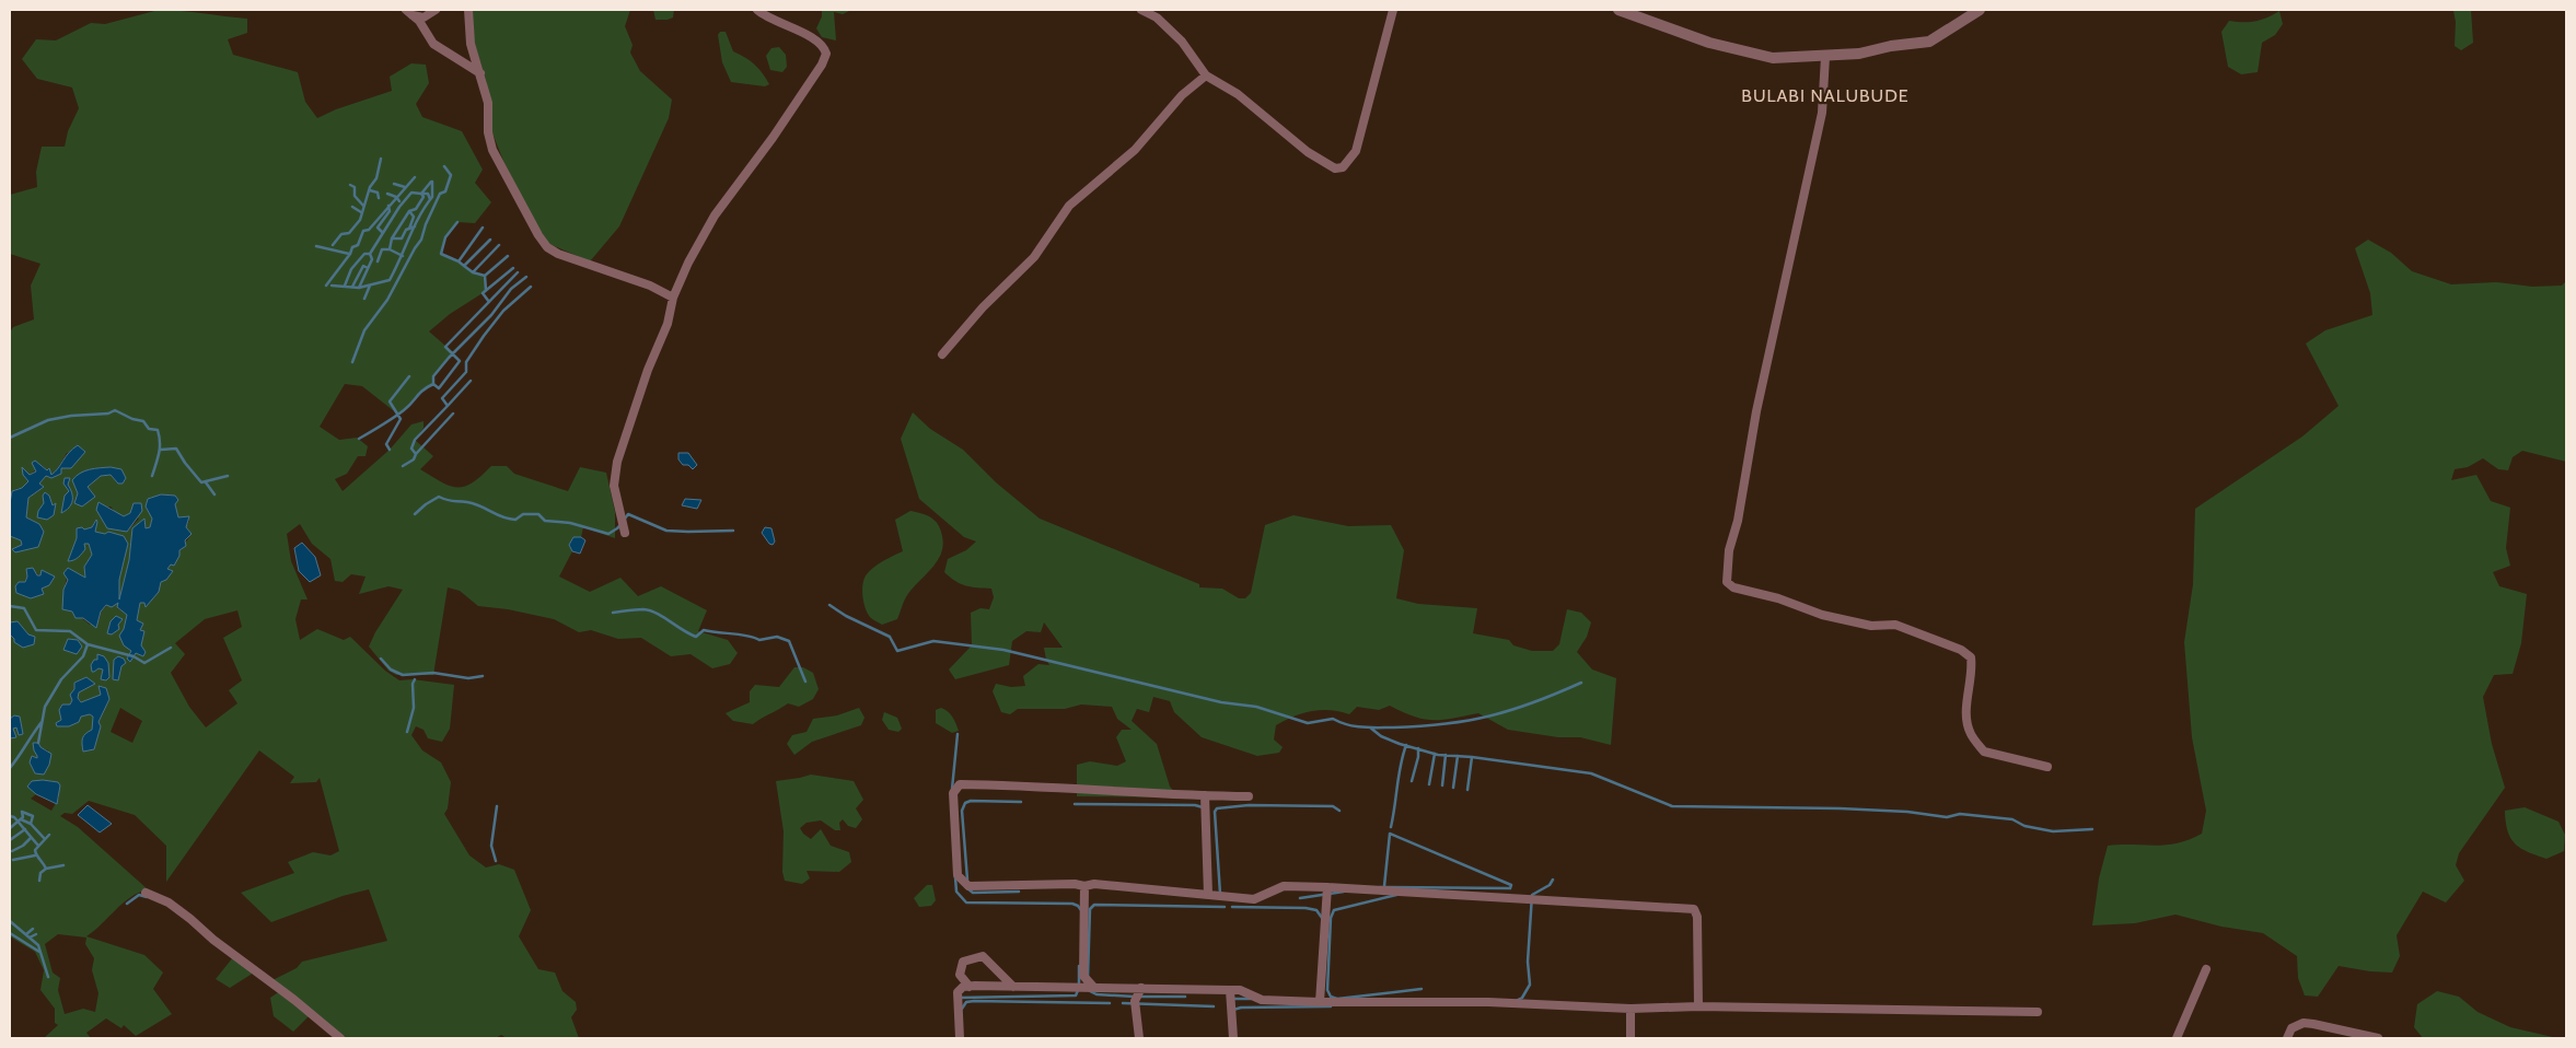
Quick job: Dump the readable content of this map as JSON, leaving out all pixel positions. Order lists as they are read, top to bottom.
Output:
{
  "districts": ["BULABI NALUBUDE"]
}
